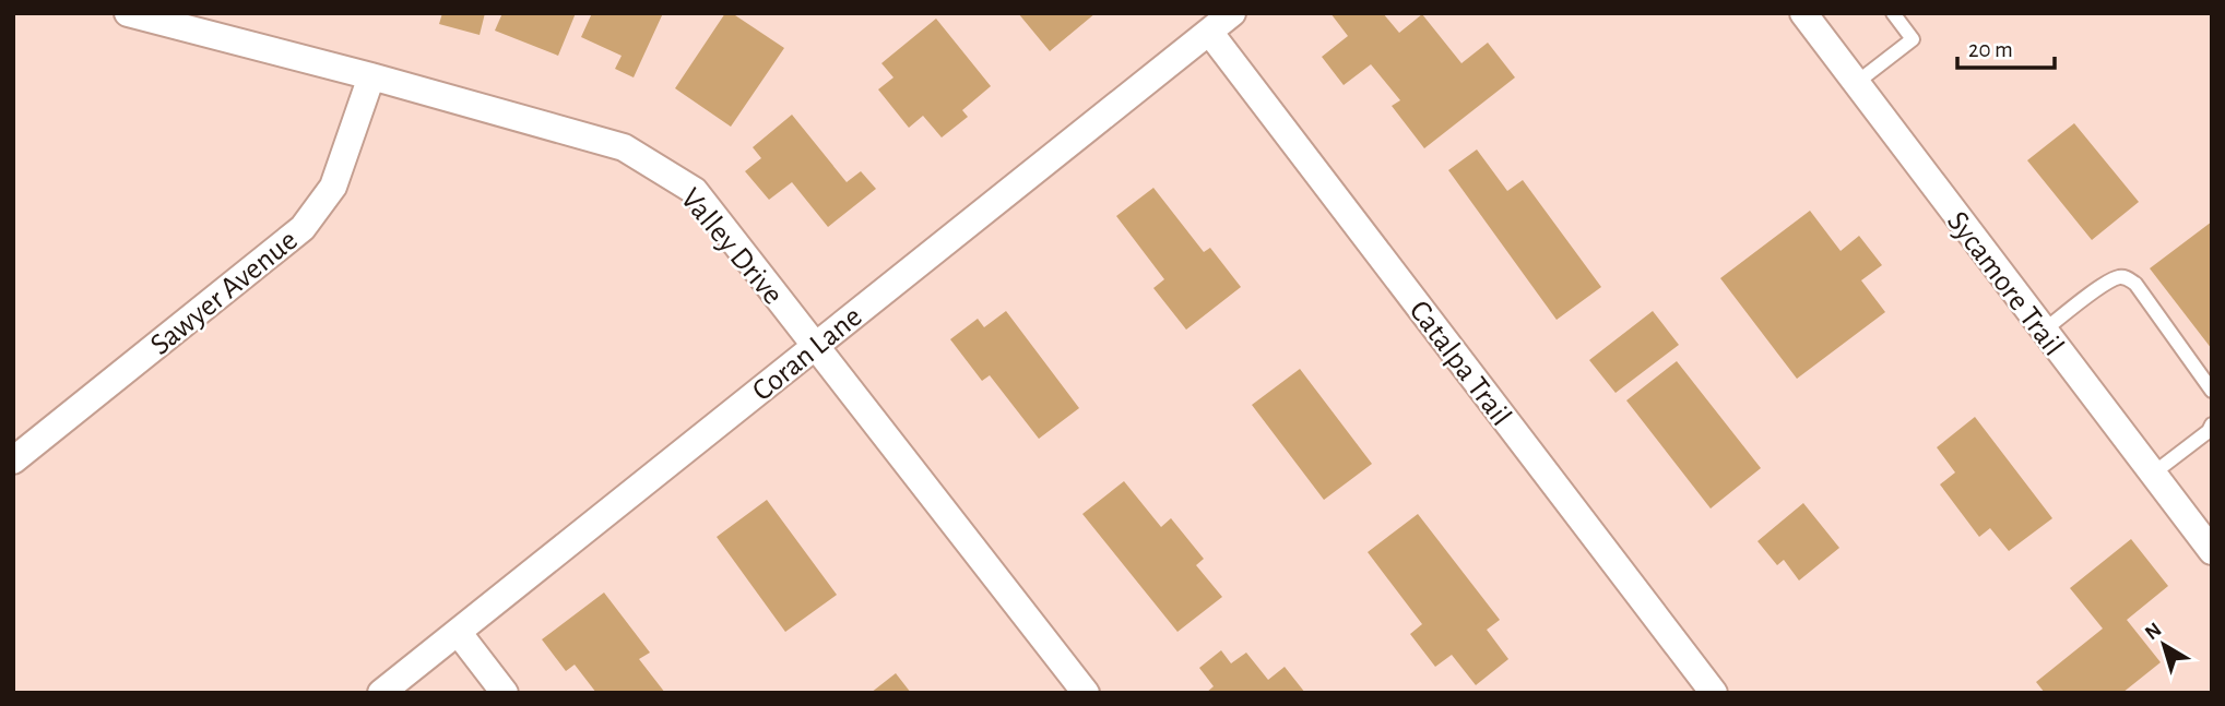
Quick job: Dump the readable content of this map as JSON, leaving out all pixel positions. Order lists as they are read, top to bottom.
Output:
{
  "streets": {
    "street": [
      "Valley Drive",
      "Sycamore Trail",
      "Sawyer Avenue",
      "Coran Lane",
      "Catalpa Trail"
    ]
  },
  "crossings": [
    ["Valley Drive", "Sawyer Avenue"],
    ["Valley Drive", "Coran Lane"],
    ["Coran Lane", "Catalpa Trail"]
  ],
  "scale_bar": "20 m",
  "north": "top left"
}
